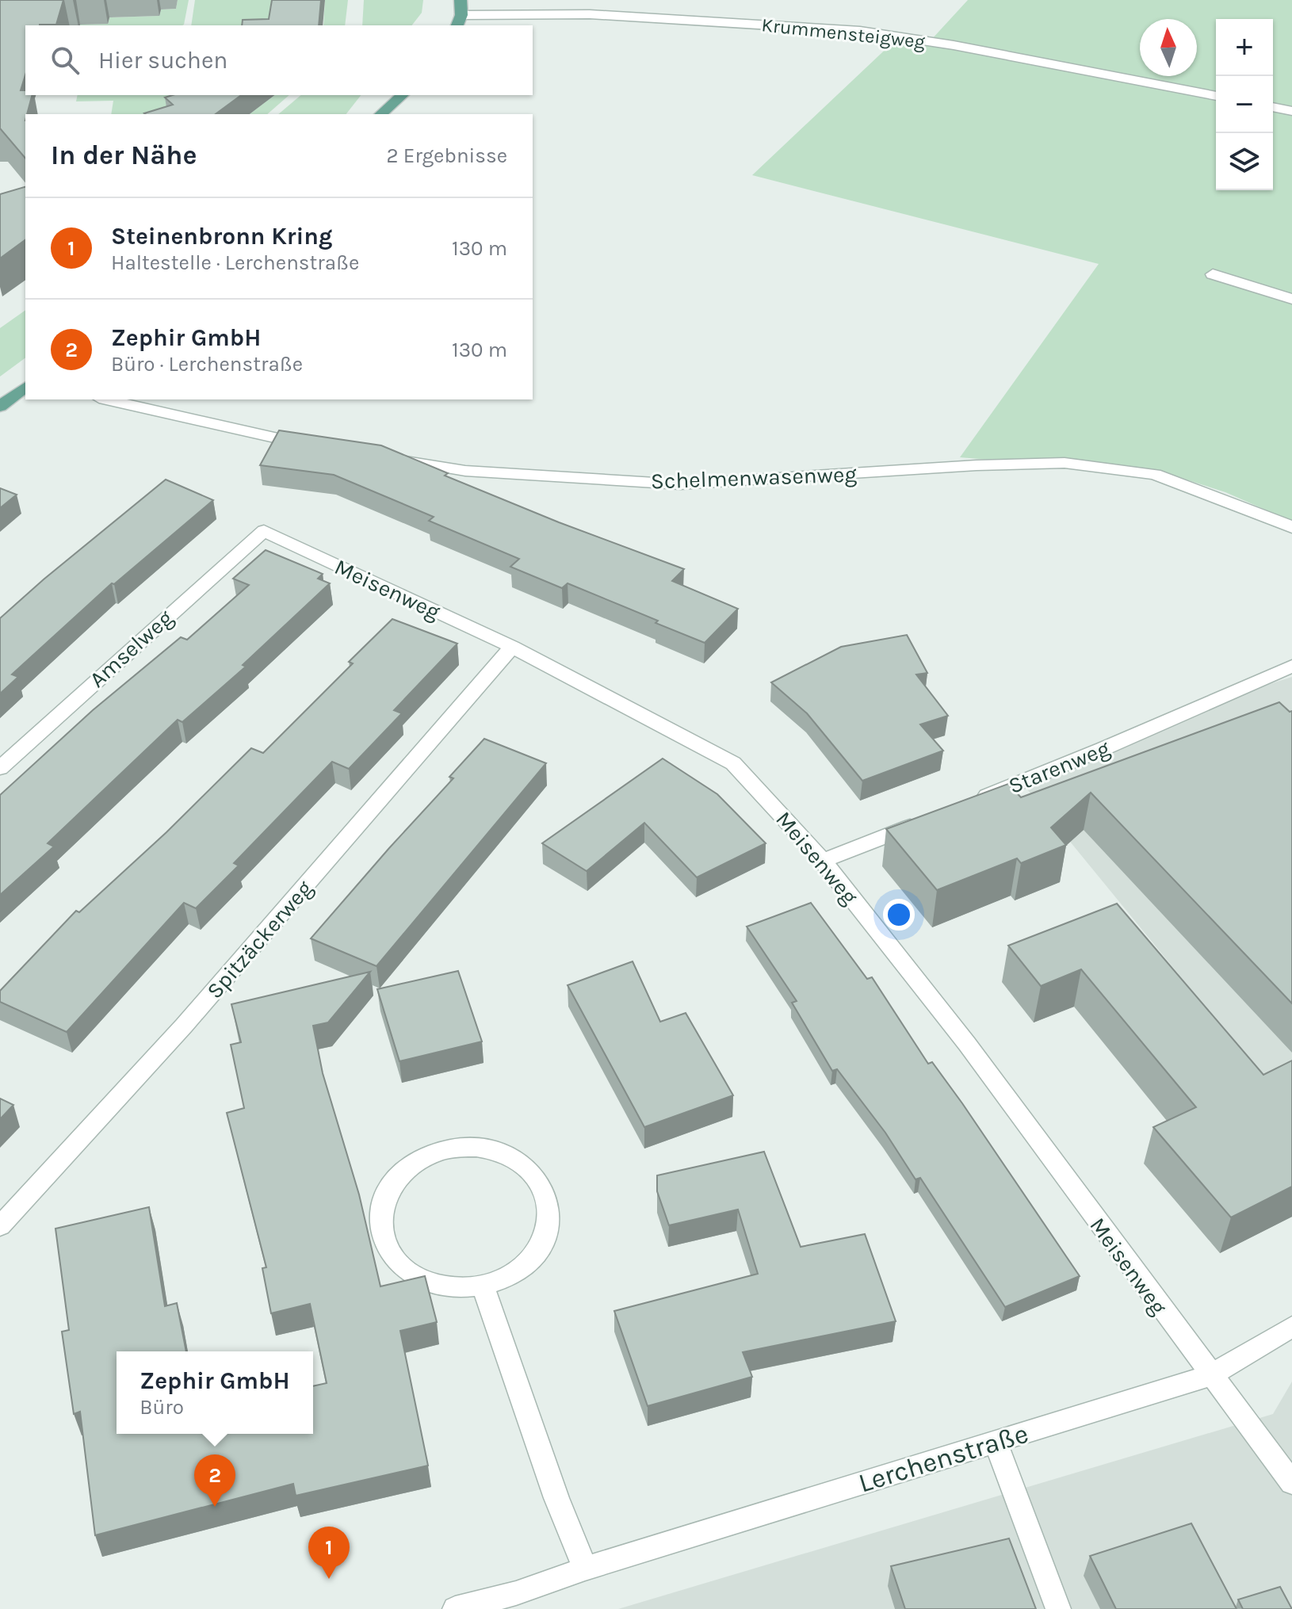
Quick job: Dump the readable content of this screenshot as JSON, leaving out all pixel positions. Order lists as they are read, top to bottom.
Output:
{
  "streets": {
    "street": [
      "Krummensteigweg",
      "Schelmenwasenweg",
      "Meisenweg",
      "Amselweg",
      "Starenweg",
      "Spitzäckerweg",
      "Lerchenstraße"
    ]
  },
  "crossings": [
    ["Meisenweg", "Amselweg"],
    ["Meisenweg", "Spitzäckerweg"],
    ["Meisenweg", "Lerchenstraße"]
  ],
  "north": "top",
  "page": {
    "map_buttons": ["+", "−"],
    "search": "Hier suchen",
    "heading": ["In der Nähe", "2 Ergebnisse"],
    "list": [
      {
        "mark": "1",
        "name": "Steinenbronn Kring",
        "note": "Haltestelle · Lerchenstraße",
        "value": "130 m"
      },
      {
        "mark": "2",
        "name": "Zephir GmbH",
        "note": "Büro · Lerchenstraße",
        "value": "130 m"
      }
    ],
    "popup": ["Zephir GmbH", "Büro"],
    "pins": ["2", "1"]
  }
}
